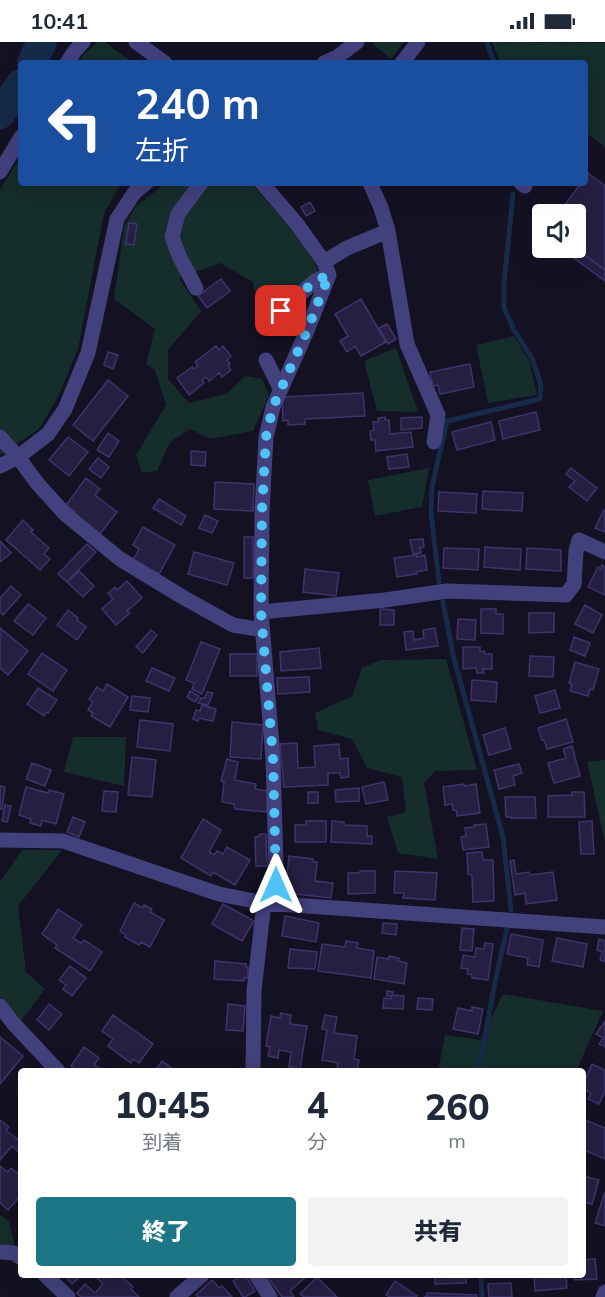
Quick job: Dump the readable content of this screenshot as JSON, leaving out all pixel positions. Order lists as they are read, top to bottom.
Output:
{
  "page": {
    "status": "10:41",
    "turn": ["240 m", "左折"],
    "eta": [
      "10:45",
      "到着",
      "4",
      "分",
      "260",
      "m"
    ],
    "buttons": ["終了", "共有"]
  }
}
